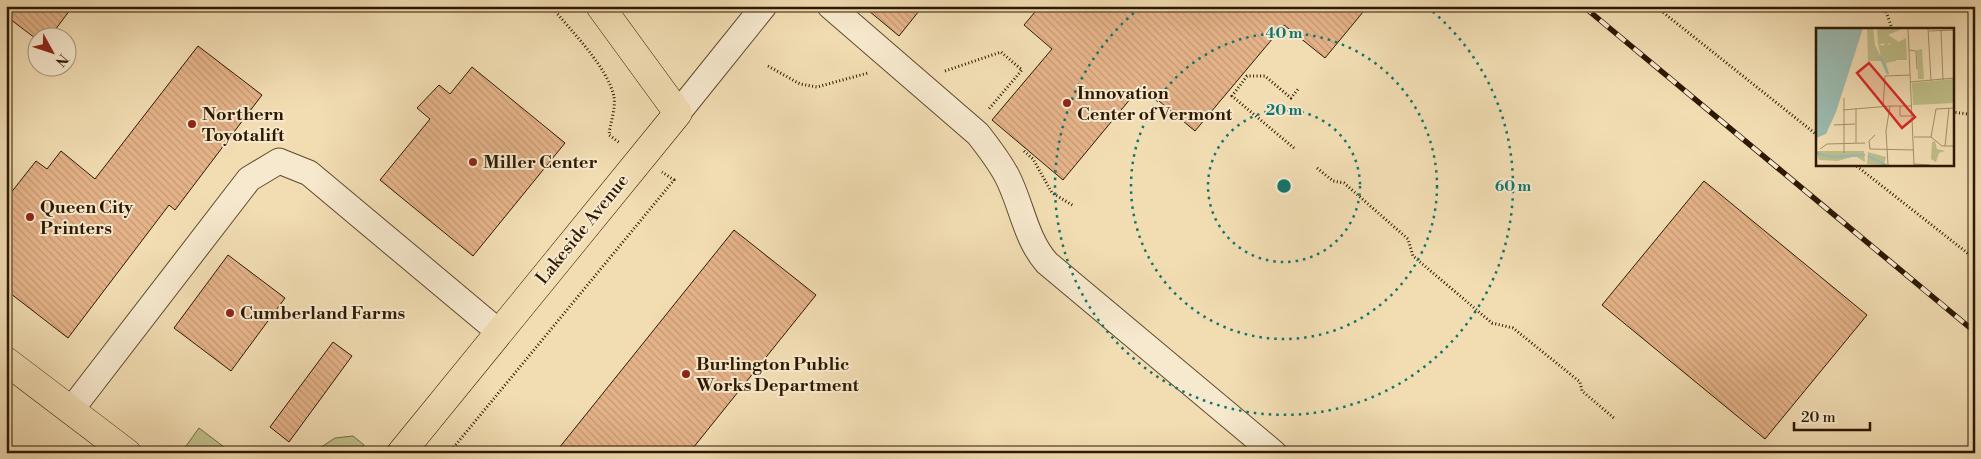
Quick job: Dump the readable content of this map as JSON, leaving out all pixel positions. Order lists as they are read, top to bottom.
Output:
{
  "streets": {
    "main road": ["Lakeside Avenue"]
  },
  "places": [
    "Innovation Center of Vermont",
    "Northern Toyotalift",
    "Miller Center",
    "Queen City Printers",
    "Cumberland Farms",
    "Burlington Public Works Department"
  ],
  "scale_bar": "20 m",
  "north": "bottom right",
  "rings": ["40 m", "20 m", "60 m"]
}
